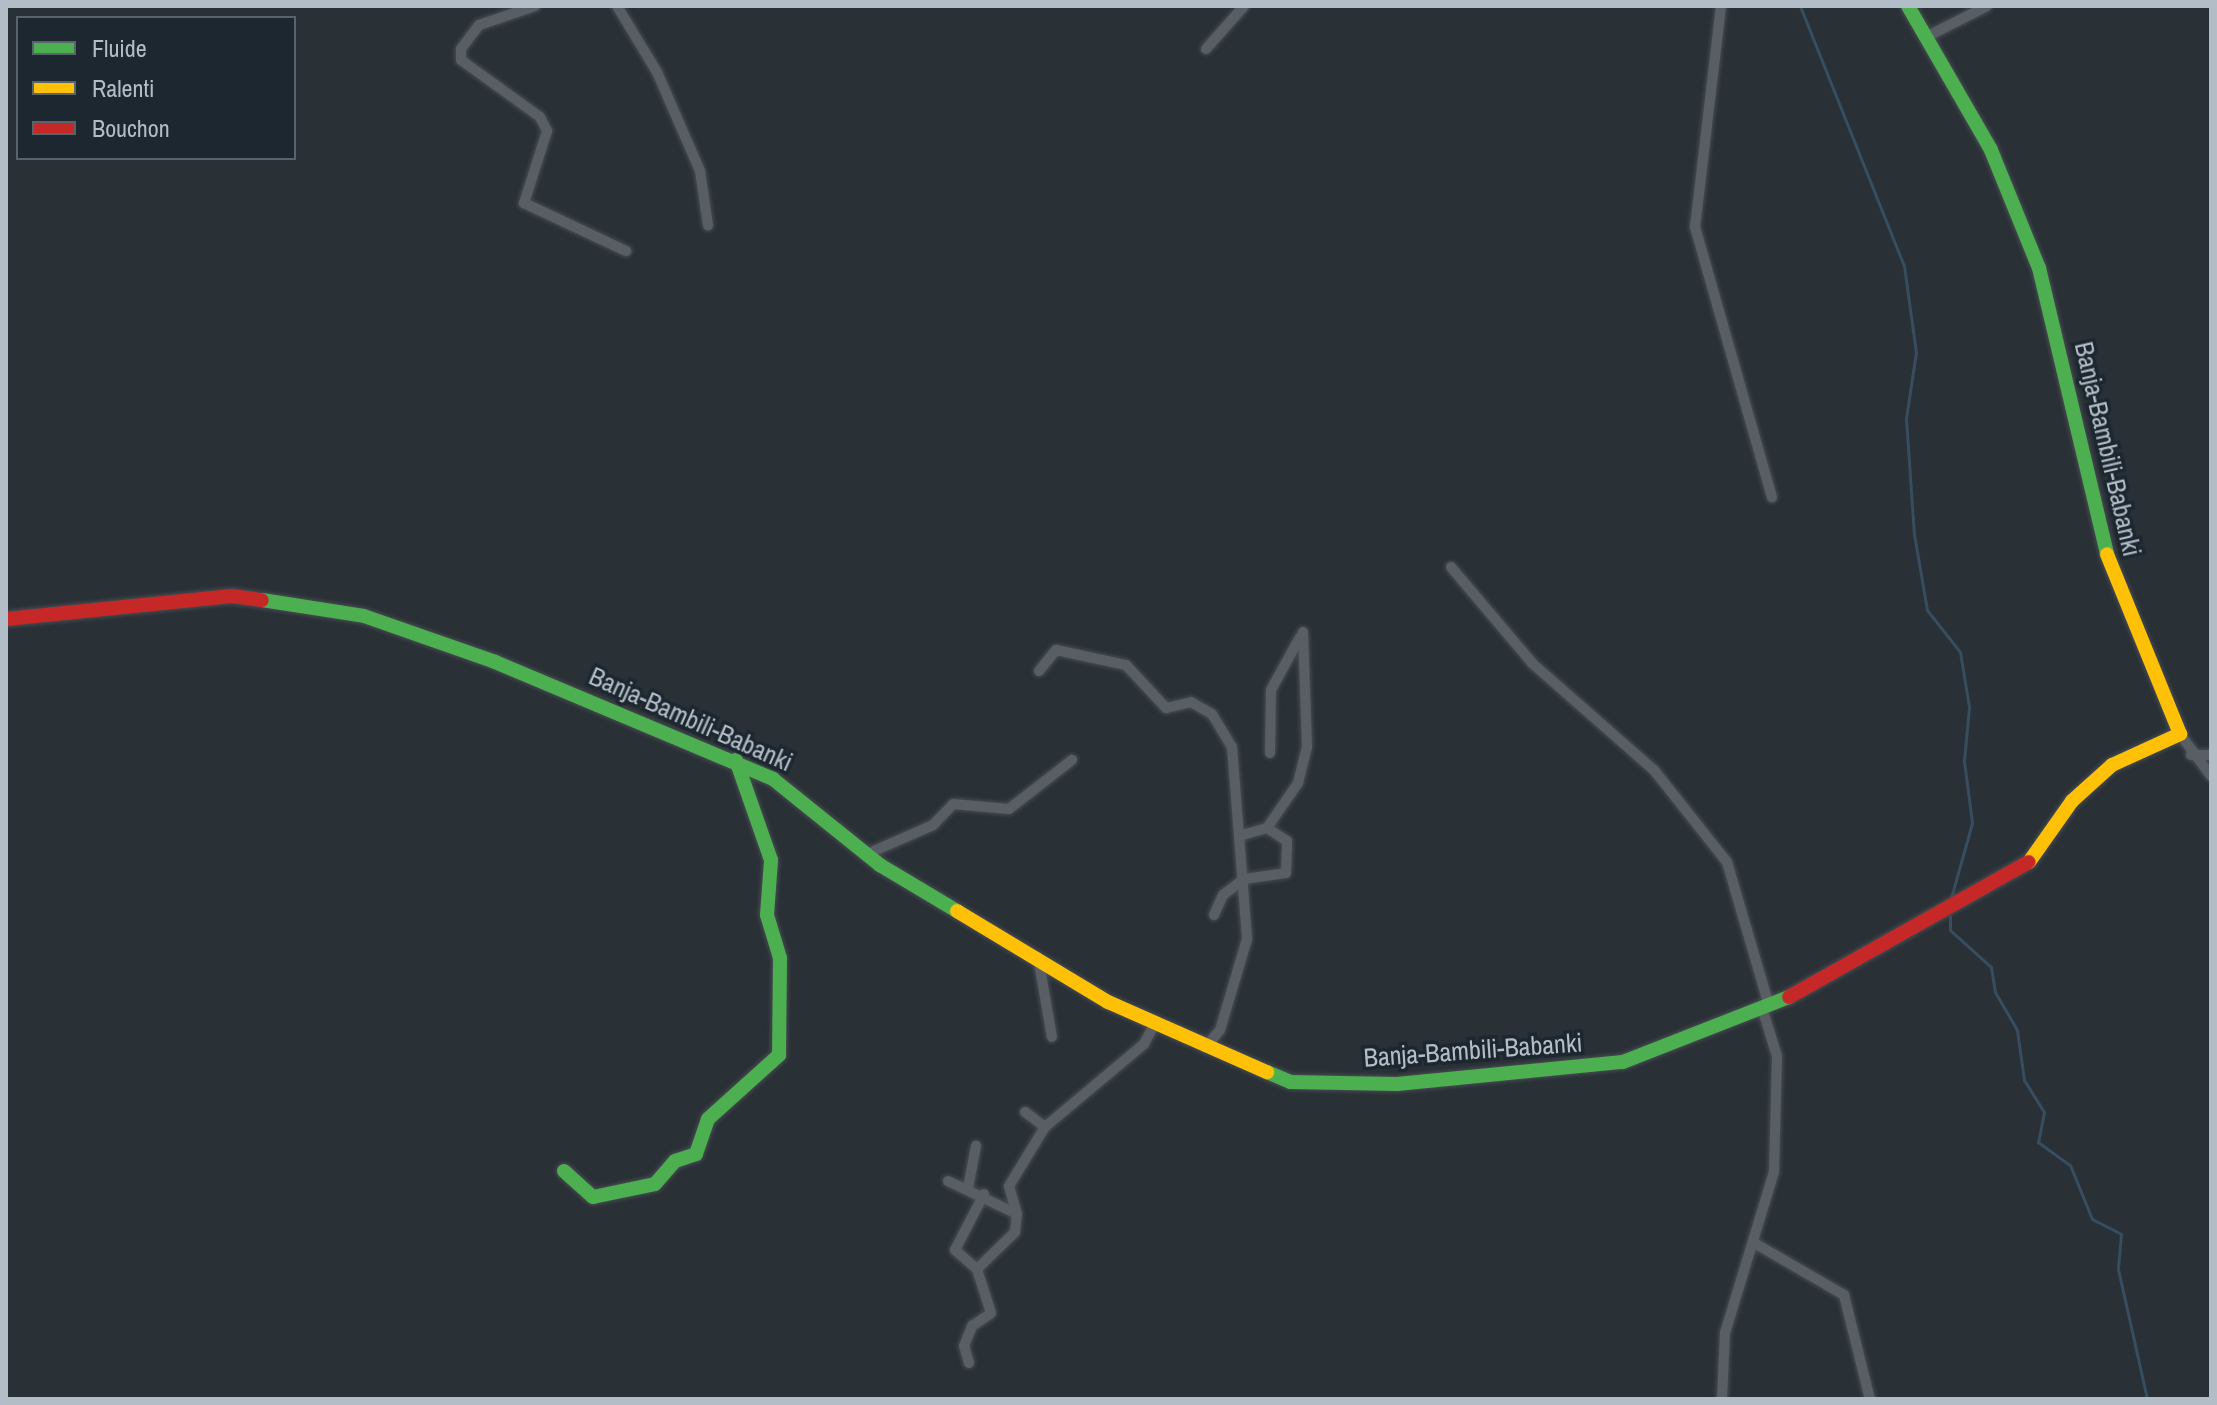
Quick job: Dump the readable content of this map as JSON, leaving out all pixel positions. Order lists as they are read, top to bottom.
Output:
{
  "streets": {
    "street": ["Banja-Bambili-Babanki"]
  },
  "legend": ["Fluide", "Ralenti", "Bouchon"]
}
